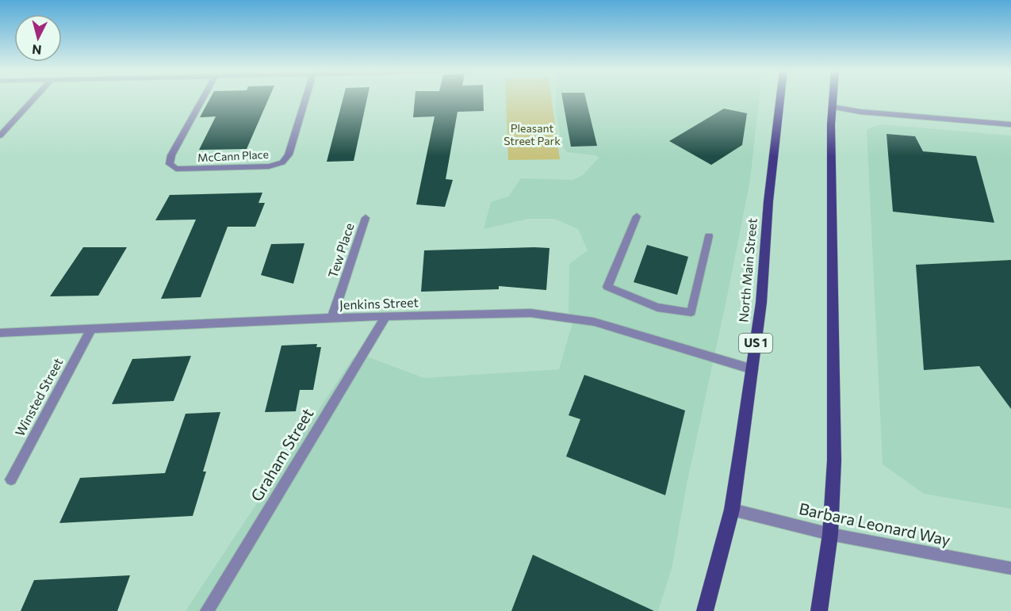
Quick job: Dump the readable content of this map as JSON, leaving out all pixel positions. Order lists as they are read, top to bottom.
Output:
{
  "streets": {
    "main road": ["North Main Street", "US 1"],
    "street": [
      "McCann Place",
      "Tew Place",
      "Jenkins Street",
      "Winsted Street",
      "Graham Street",
      "Barbara Leonard Way"
    ]
  },
  "crossings": [
    ["Tew Place", "Jenkins Street"],
    ["North Main Street", "Jenkins Street"],
    ["North Main Street", "Barbara Leonard Way"],
    ["Jenkins Street", "Winsted Street"],
    ["Jenkins Street", "Graham Street"]
  ],
  "parks": ["Pleasant Street Park"],
  "north": "bottom"
}
